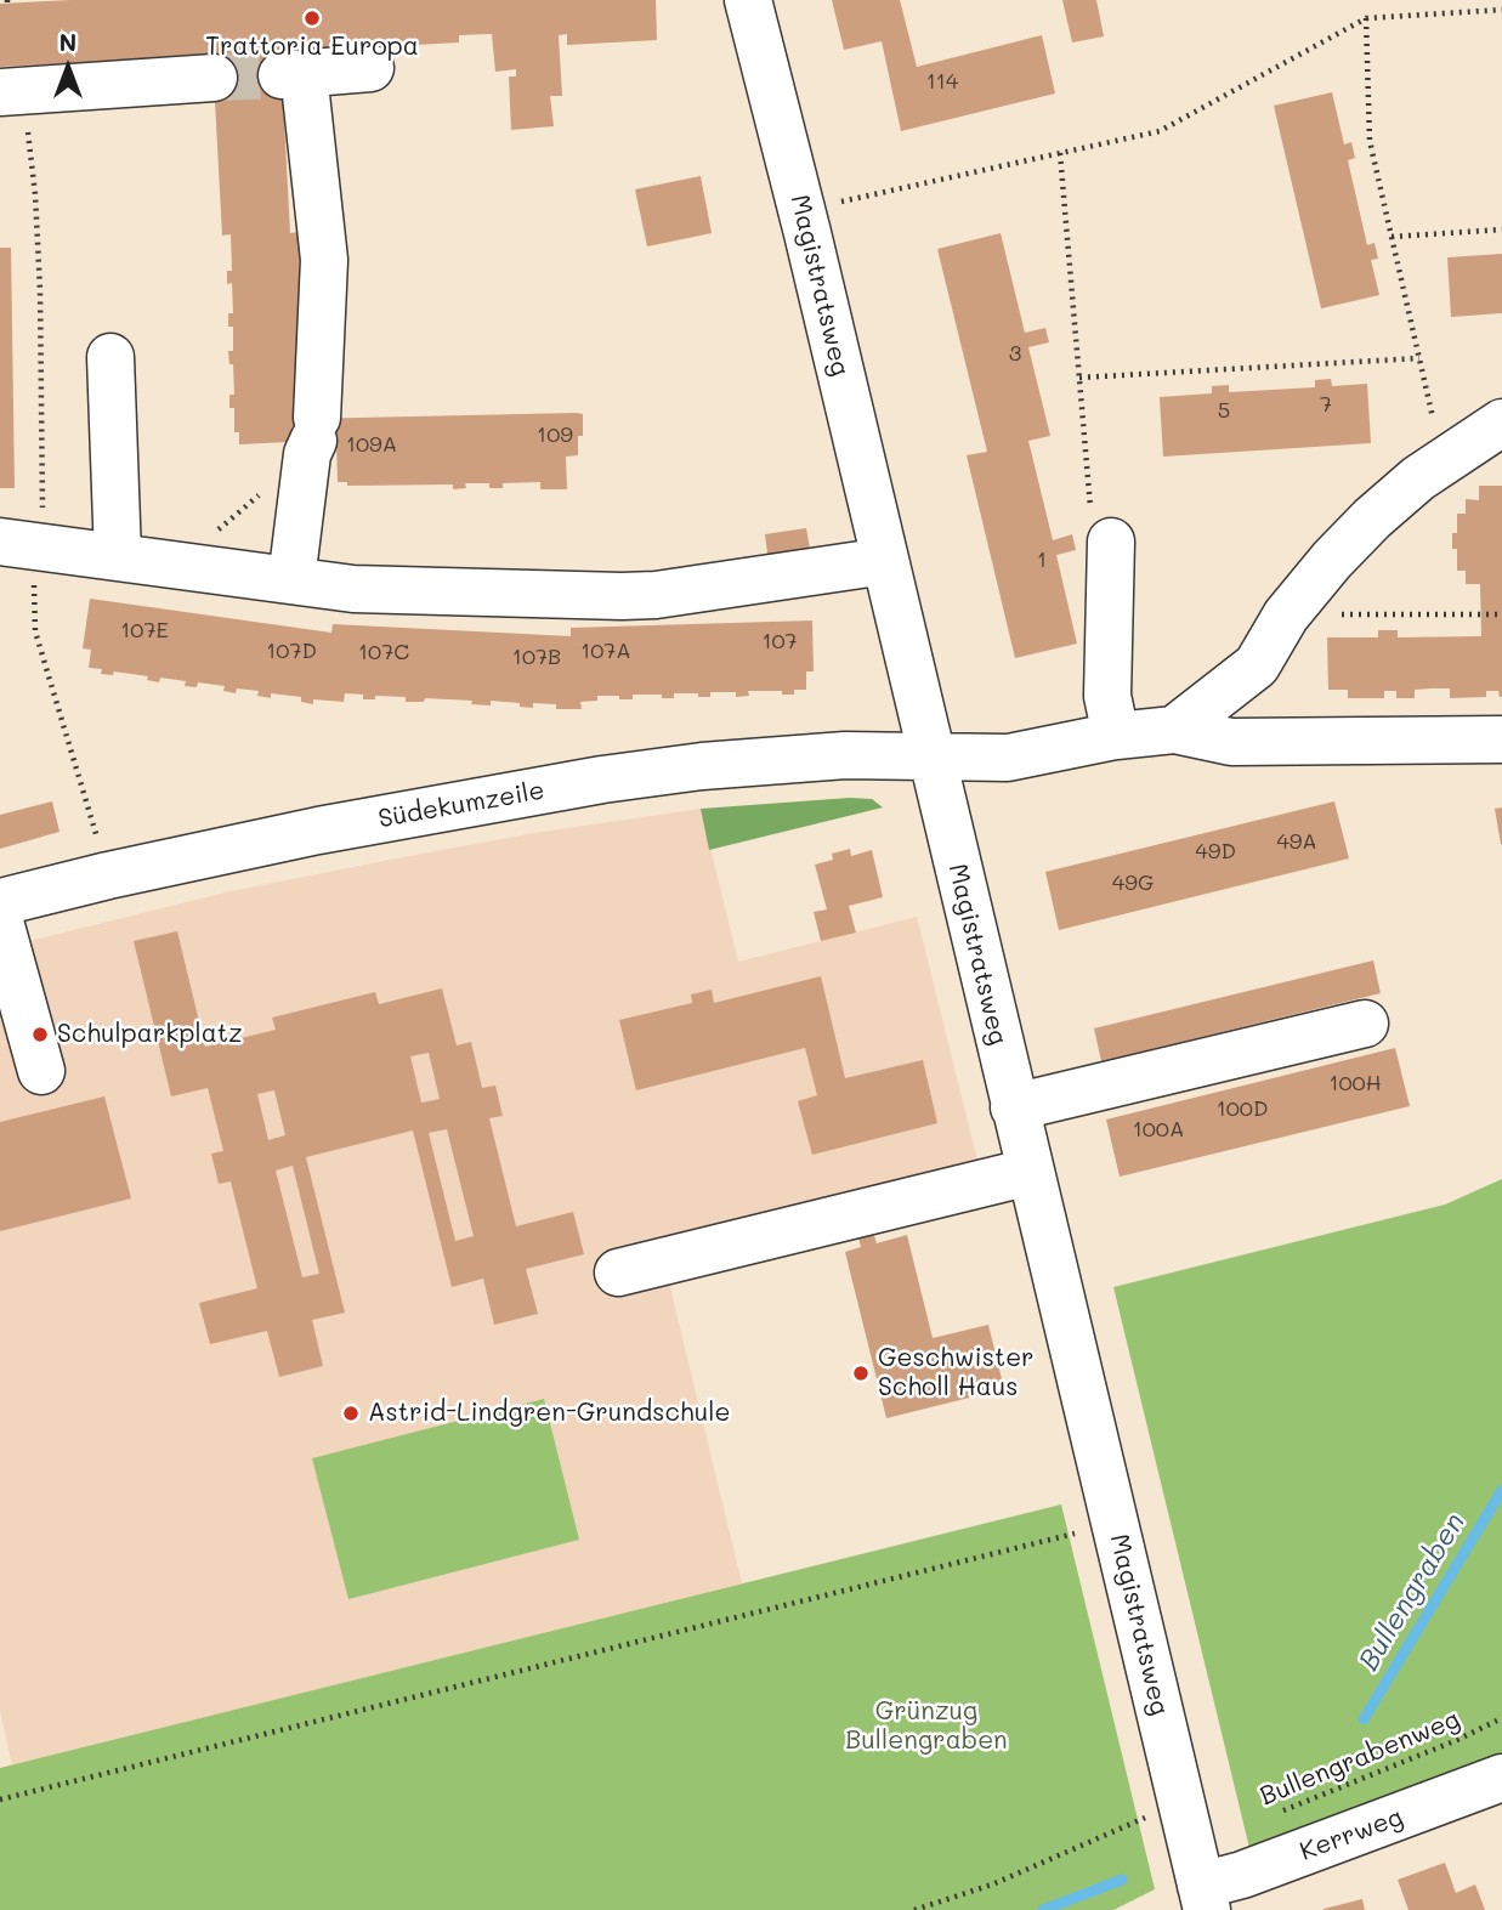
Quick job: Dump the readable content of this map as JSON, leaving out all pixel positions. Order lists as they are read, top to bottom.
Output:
{
  "streets": {
    "street": ["Magistratsweg", "Südekumzeile", "Kerrweg"],
    "path": ["Bullengrabenweg"]
  },
  "crossings": [
    ["Magistratsweg", "Südekumzeile"],
    ["Magistratsweg", "Kerrweg"]
  ],
  "water": ["Bullengraben"],
  "parks": ["Grünzug Bullengraben"],
  "places": [
    "Trattoria Europa",
    "Schulparkplatz",
    "Geschwister Scholl Haus",
    "Astrid-Lindgren-Grundschule"
  ],
  "house_numbers": [
    "114",
    "3",
    "7",
    "5",
    "109",
    "109A",
    "1",
    "107E",
    "107",
    "107D",
    "107A",
    "107C",
    "107B",
    "49A",
    "49D",
    "49G",
    "100H",
    "100D",
    "100A"
  ],
  "north": "top"
}
